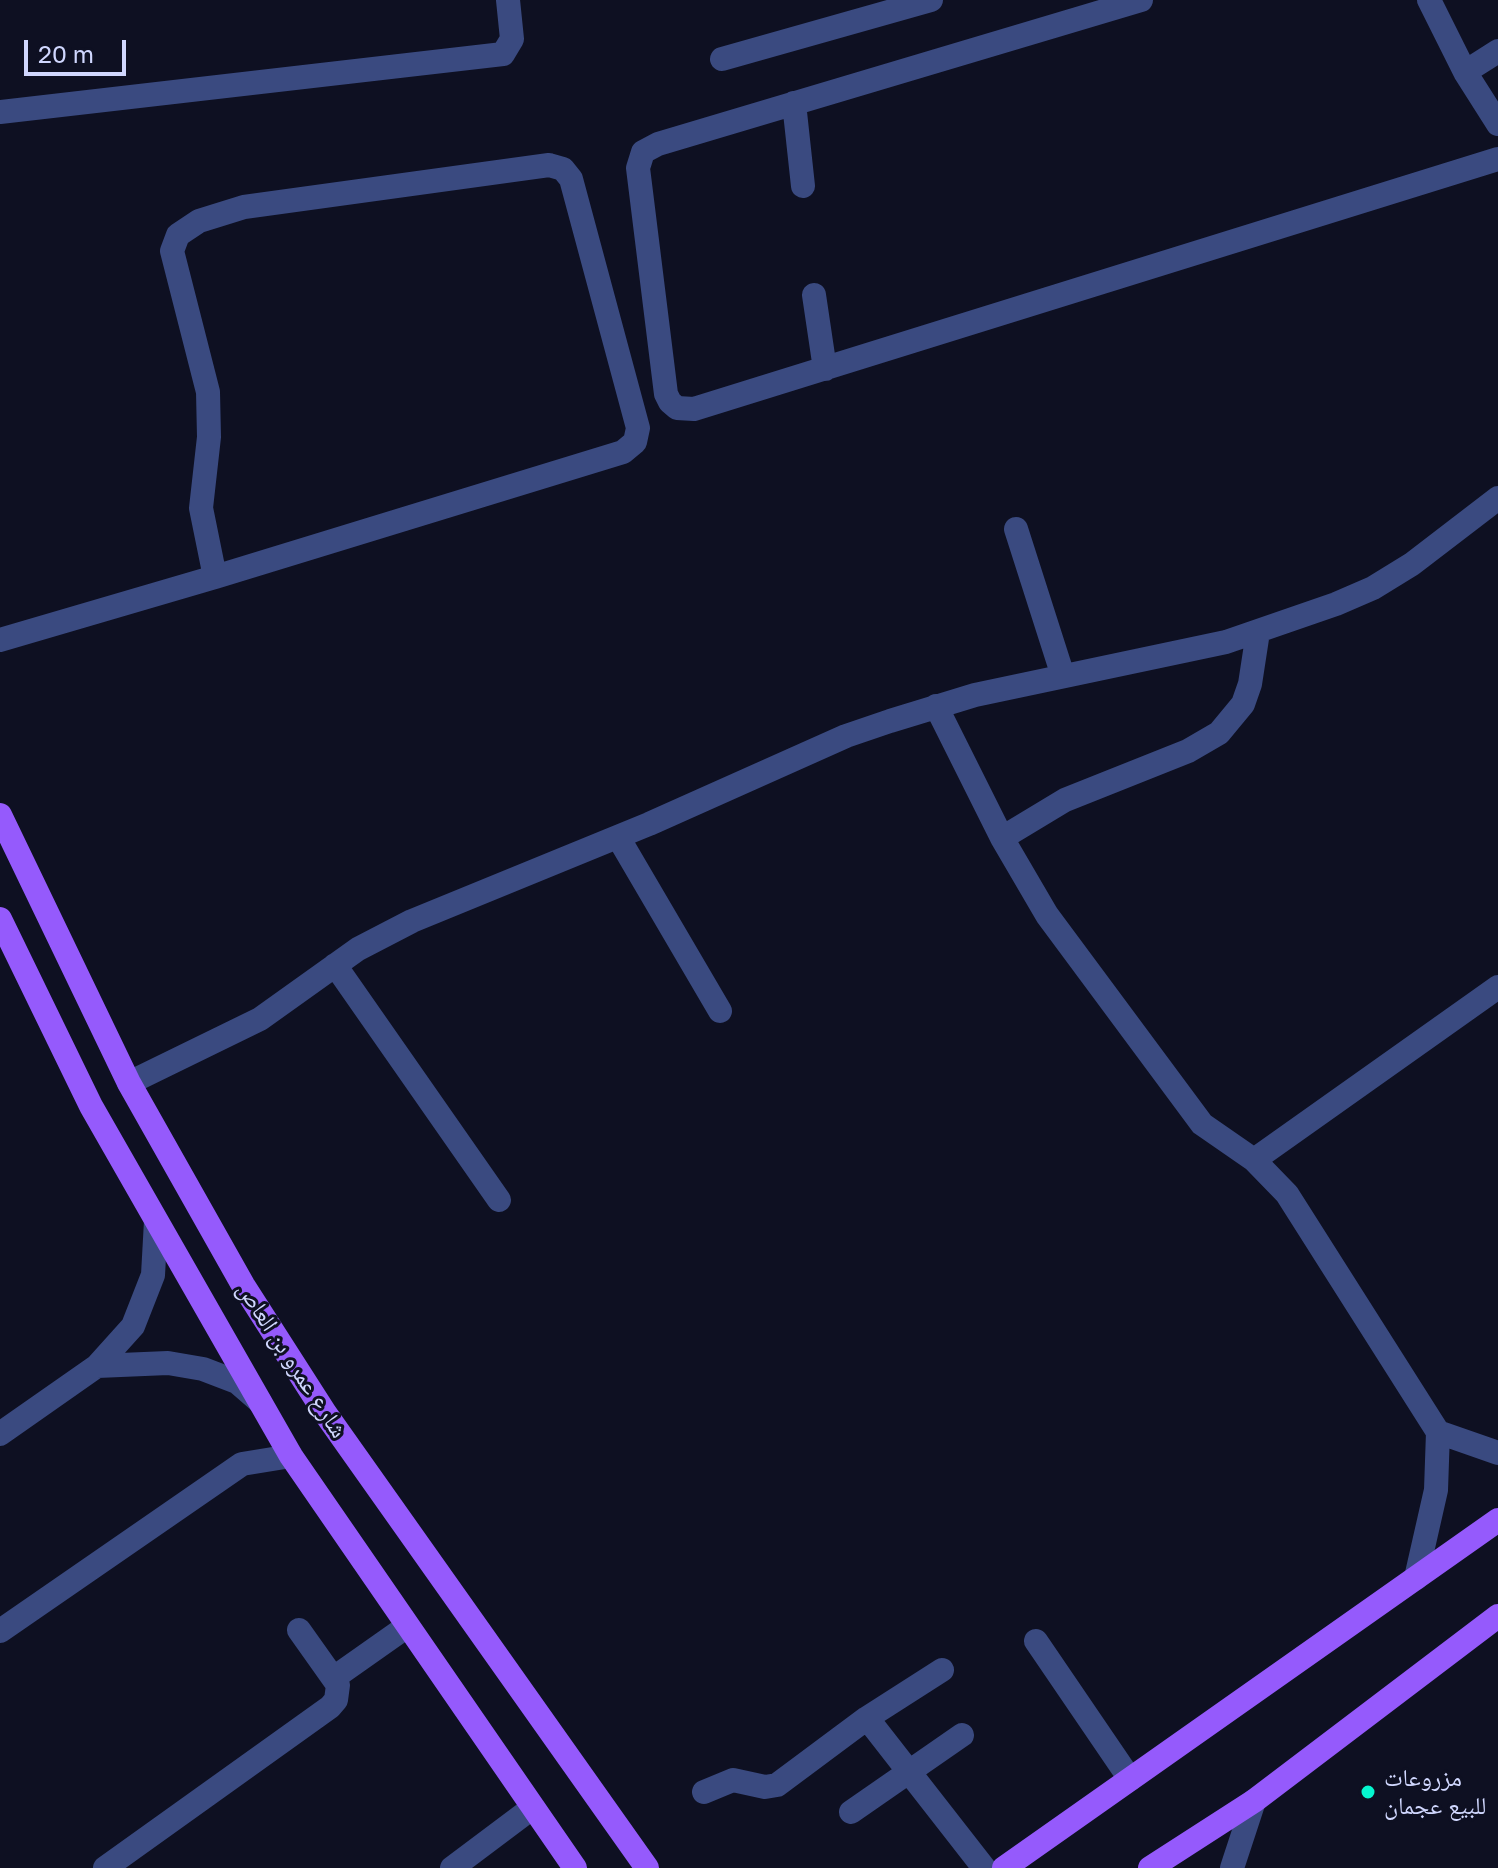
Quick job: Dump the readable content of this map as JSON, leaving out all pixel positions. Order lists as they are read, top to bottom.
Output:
{
  "streets": {
    "main road": ["شارع عمرو بن العاص"]
  },
  "places": ["مزروعات للبيع عجمان"],
  "scale_bar": "20 m"
}
